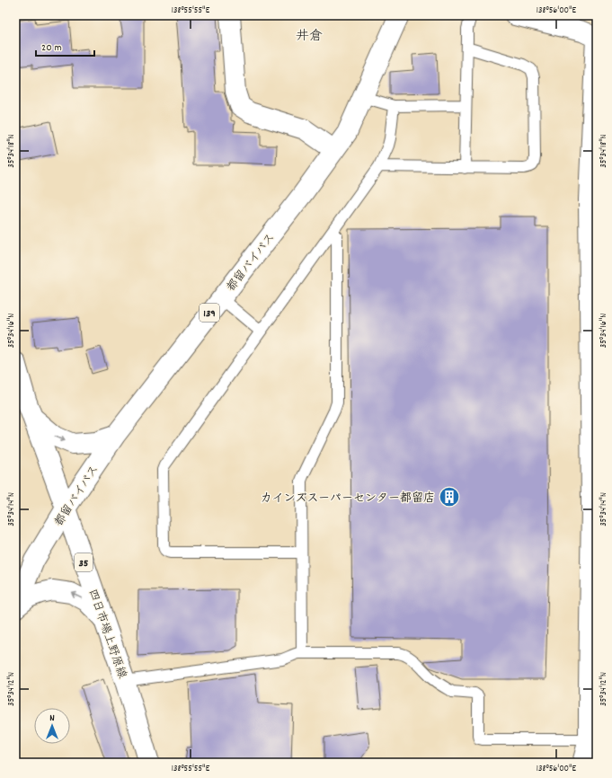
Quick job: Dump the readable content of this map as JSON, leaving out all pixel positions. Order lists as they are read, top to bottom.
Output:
{
  "streets": {
    "main road": [
      "都留バイパス",
      "139",
      "35",
      "四日市場上野原線"
    ]
  },
  "crossings": [
    ["都留バイパス", "四日市場上野原線"]
  ],
  "districts": ["井倉"],
  "places": {
    "building": ["カインズスーパーセンター都留店"]
  },
  "scale_bar": "20 m",
  "north": "top",
  "coordinates": [
    "138°55'55\"E",
    "138°56'00\"E",
    "35°34'18\"N",
    "35°34'16\"N",
    "35°34'14\"N",
    "35°34'12\"N"
  ]
}
